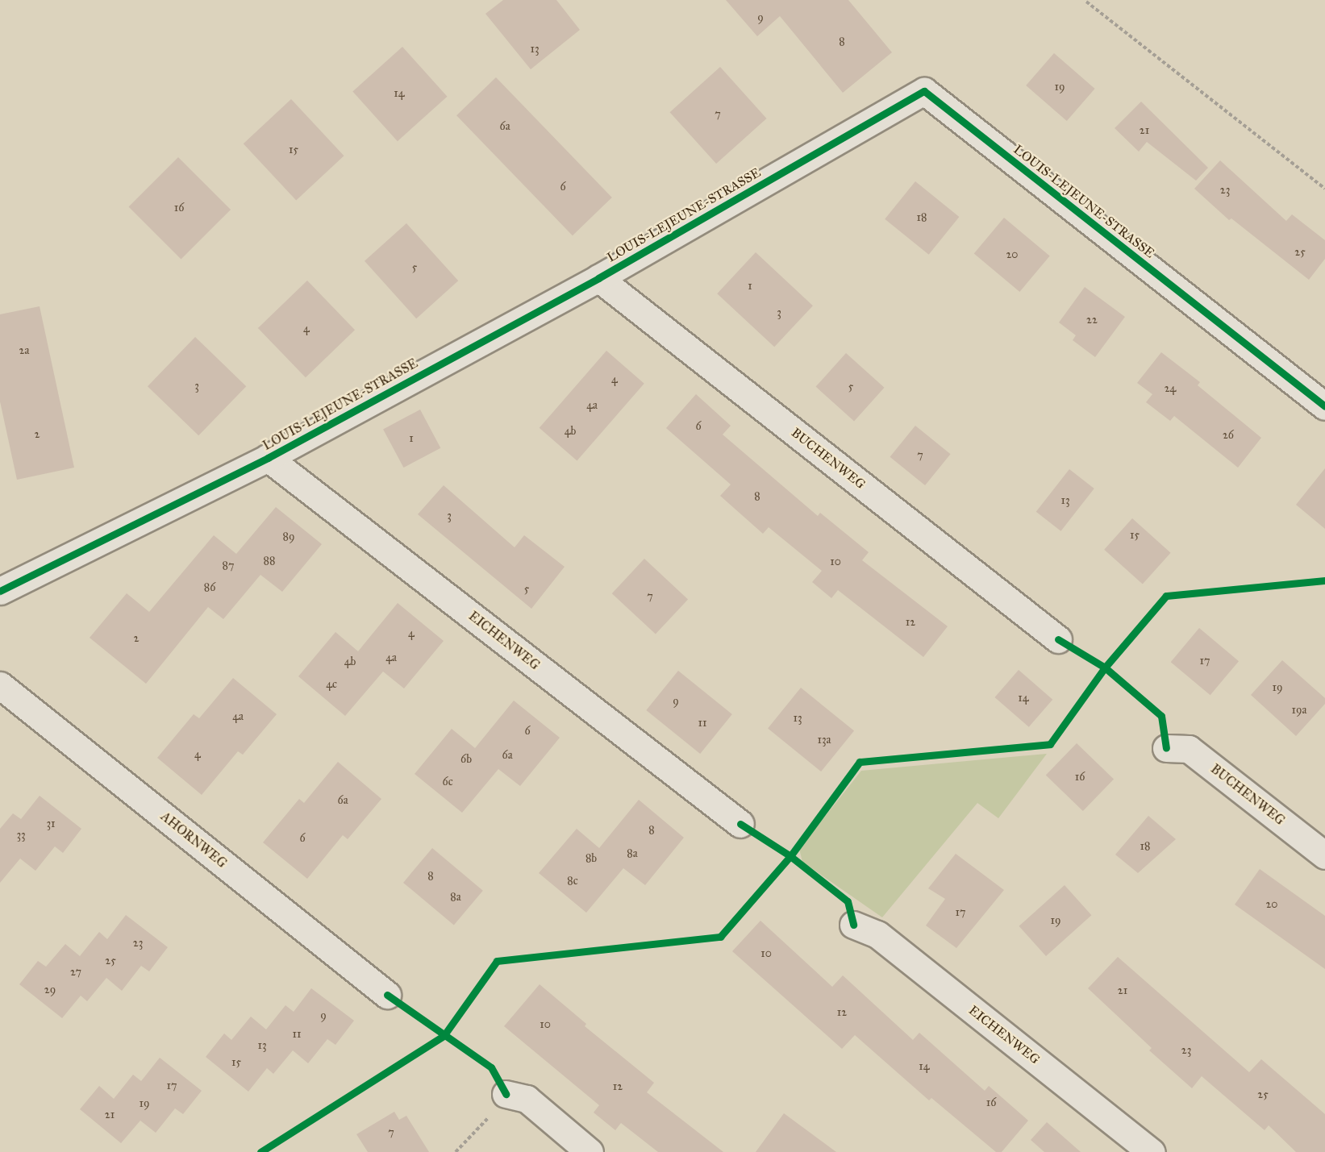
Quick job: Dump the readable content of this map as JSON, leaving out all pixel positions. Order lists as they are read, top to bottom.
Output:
{
  "streets": {
    "street": [
      "LOUIS-LEJEUNE-STRASSE",
      "BUCHENWEG",
      "EICHENWEG",
      "AHORNWEG"
    ]
  },
  "crossings": [
    ["LOUIS-LEJEUNE-STRASSE", "BUCHENWEG"],
    ["LOUIS-LEJEUNE-STRASSE", "EICHENWEG"]
  ],
  "house_numbers": [
    "9",
    "8",
    "13",
    "19",
    "14",
    "7",
    "6a",
    "21",
    "15",
    "6",
    "23",
    "16",
    "18",
    "25",
    "20",
    "5",
    "1",
    "3",
    "22",
    "4",
    "2a",
    "4",
    "3",
    "5",
    "24",
    "4a",
    "6",
    "4b",
    "2",
    "26",
    "1",
    "7",
    "8",
    "13",
    "3",
    "15",
    "89",
    "88",
    "10",
    "87",
    "86",
    "5",
    "7",
    "12",
    "4",
    "2",
    "4a",
    "17",
    "4b",
    "4c",
    "19",
    "14",
    "9",
    "19a",
    "4a",
    "13",
    "11",
    "6",
    "13a",
    "4",
    "6a",
    "6b",
    "16",
    "6c",
    "6a",
    "31",
    "8",
    "33",
    "6",
    "18",
    "8a",
    "8b",
    "8",
    "8c",
    "8a",
    "20",
    "17",
    "19",
    "23",
    "10",
    "25",
    "27",
    "29",
    "21",
    "12",
    "9",
    "10",
    "11",
    "13",
    "23",
    "15",
    "14",
    "17",
    "12",
    "25",
    "16",
    "19",
    "21",
    "7"
  ]
}
